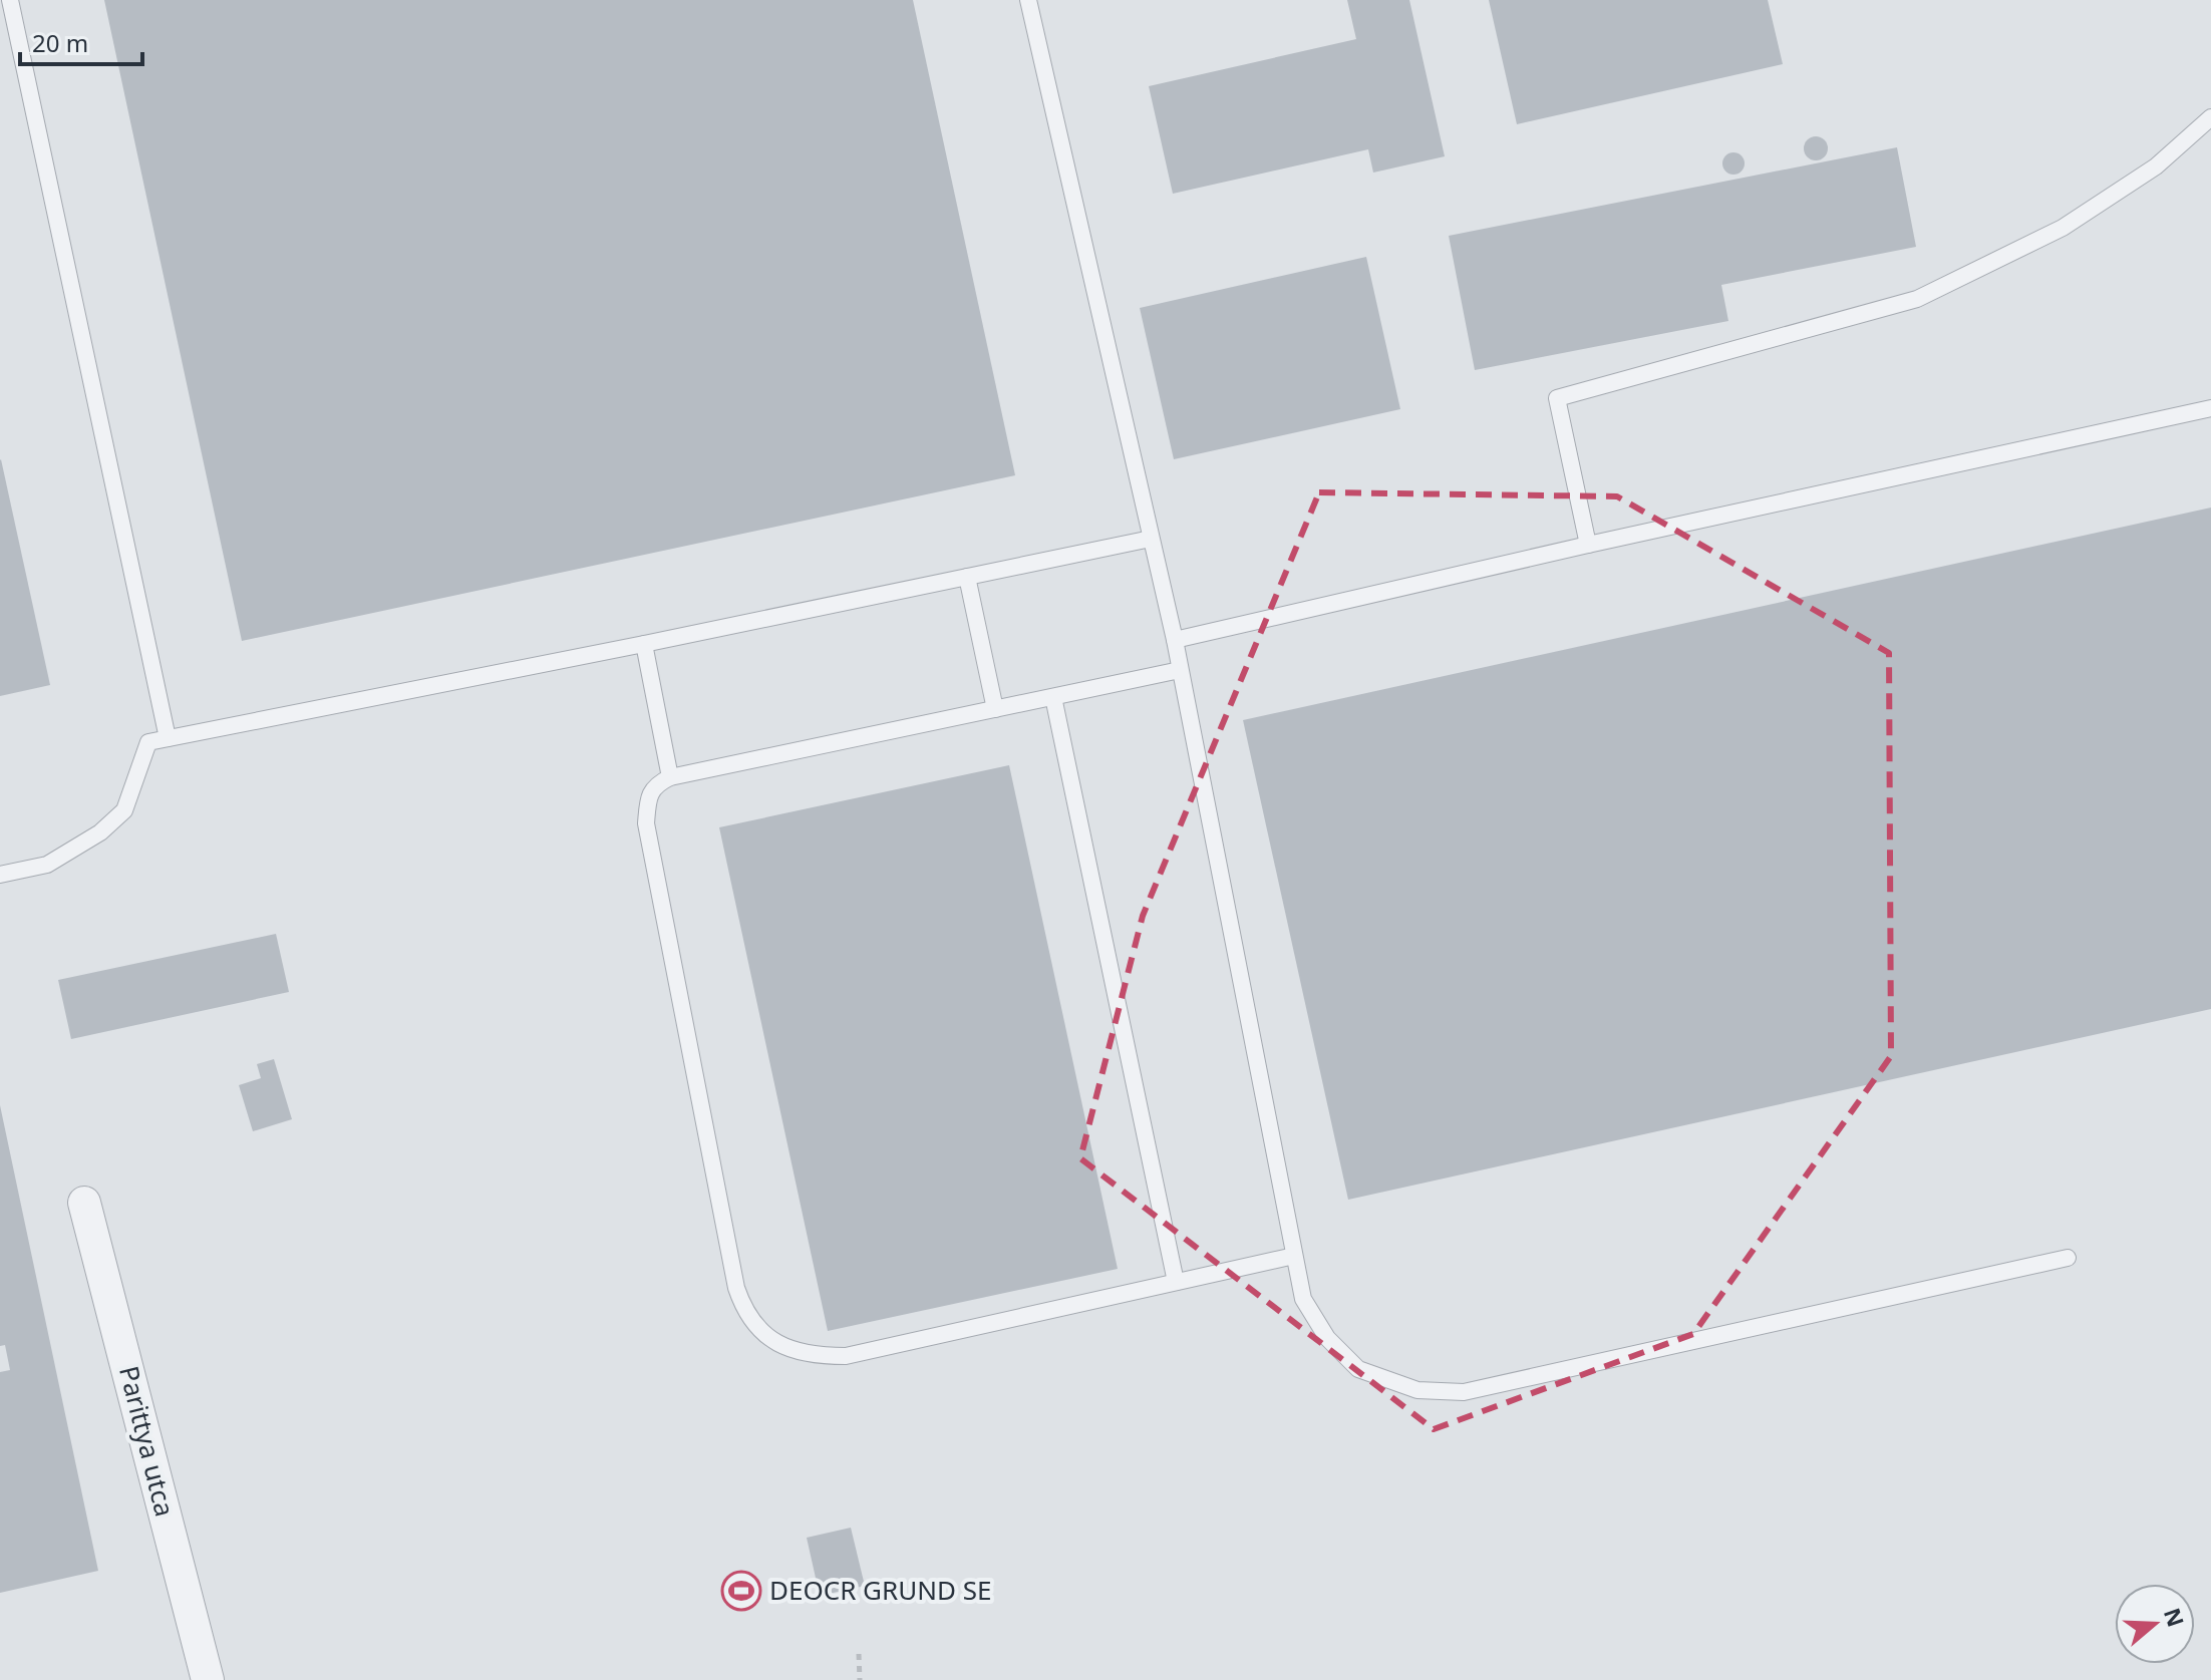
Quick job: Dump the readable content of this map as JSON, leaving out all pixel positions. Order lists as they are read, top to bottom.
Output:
{
  "streets": {
    "street": ["Parittya utca"]
  },
  "places": {
    "sports": ["DEOCR GRUND SE"]
  },
  "scale_bar": "20 m",
  "north": "right"
}
